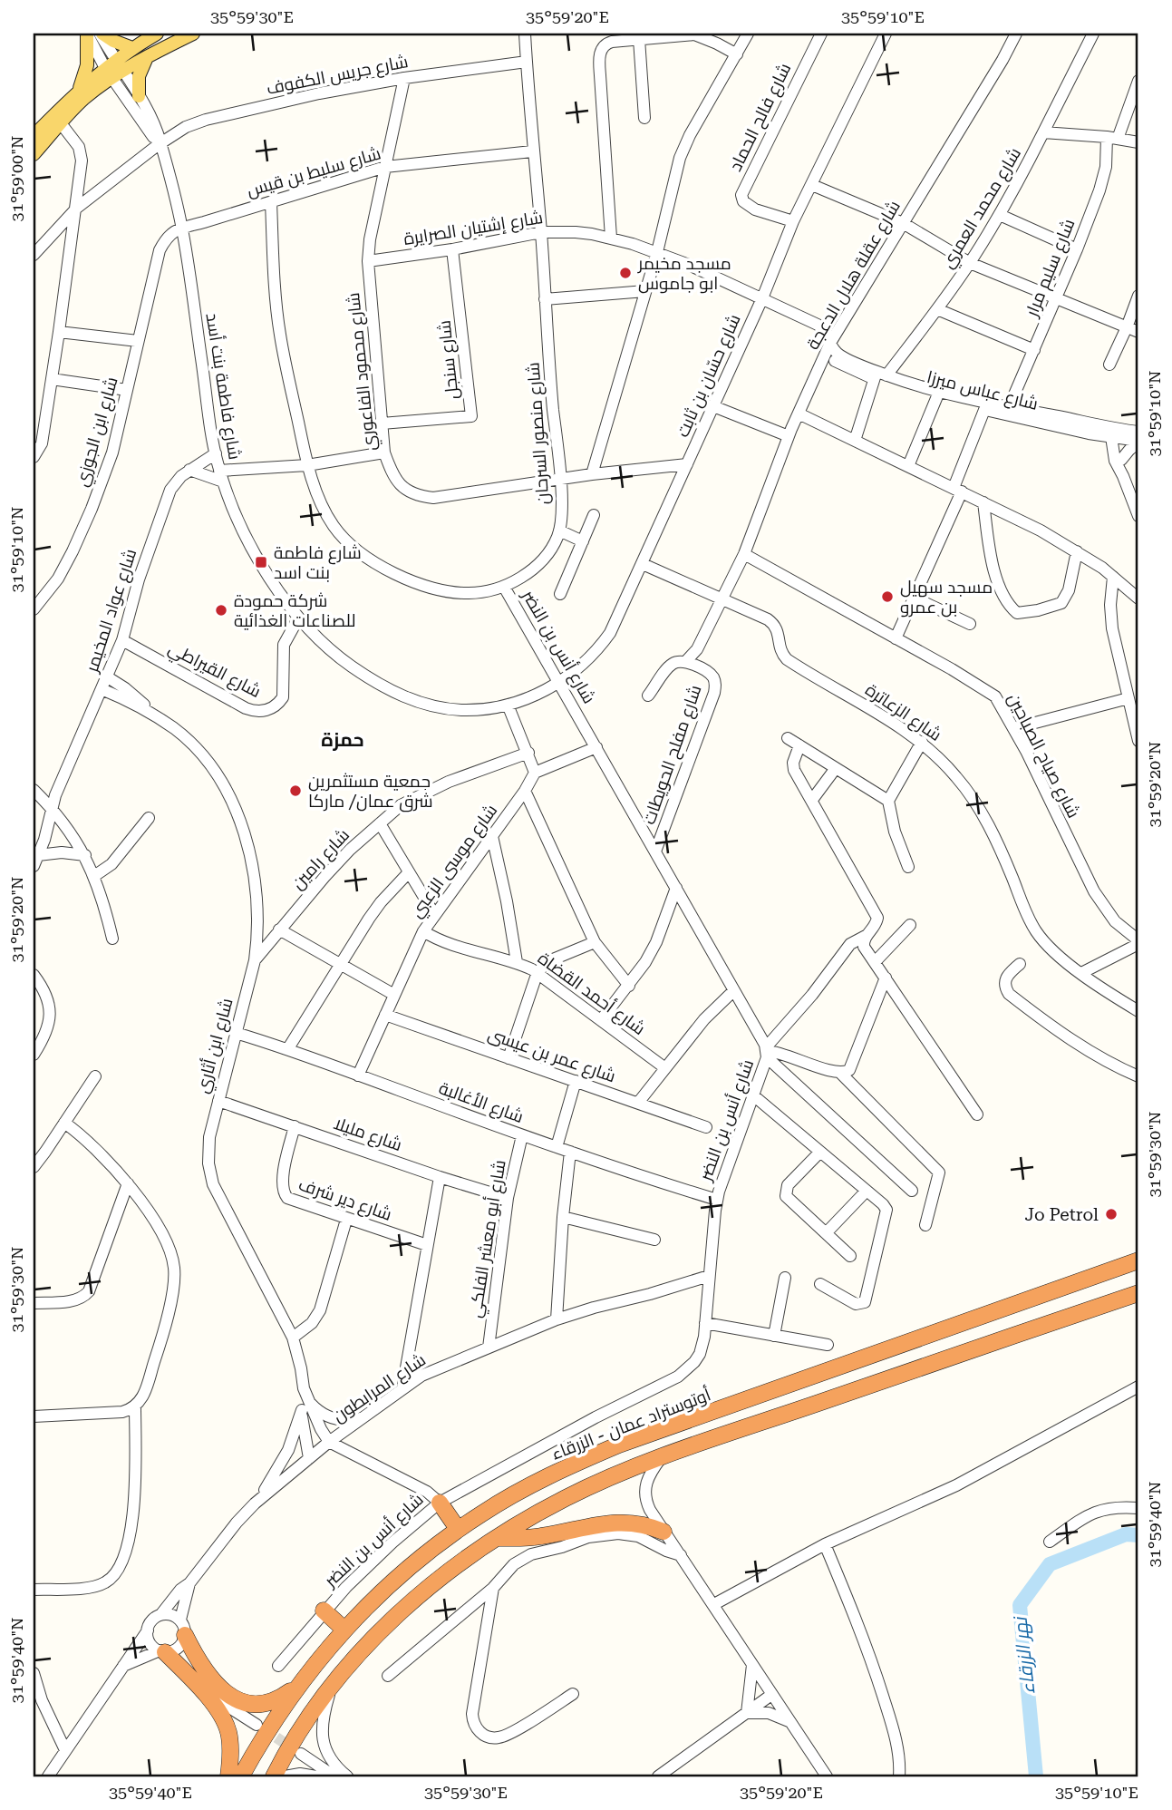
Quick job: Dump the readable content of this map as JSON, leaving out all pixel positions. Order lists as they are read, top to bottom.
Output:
{
  "streets": {
    "highway": ["أوتوستراد عمان - الزرقاء"],
    "street": [
      "شارع جريس الكفوف",
      "شارع فالح الحماد",
      "شارع سليط بن قيس",
      "شارع محمد العمري",
      "شارع إشتيان الصرايرة",
      "شارع سليم مرار",
      "شارع عقلة هلال الدعجة",
      "شارع سنجل",
      "شارع محمود الفاعوري",
      "شارع حسّان بن ثابت",
      "شارع فاطمة بنت أسد",
      "شارع عباس ميرزا",
      "شارع ابن الجوزي",
      "شارع منصور السرحان",
      "شارع عواد المخيمر",
      "شارع أنس بن النضر",
      "شارع القيراطي",
      "شارع الزعاترة",
      "شارع مفلح الحويطات",
      "شارع صياح الصباحين",
      "شارع رامين",
      "شارع موسى الزعبي",
      "شارع أحمد القضاة",
      "شارع ابن أثاري",
      "شارع عمر بن عيسى",
      "شارع الأغالبة",
      "شارع مليلا",
      "شارع دير شرف",
      "شارع أبو معشر الفلكي",
      "شارع المرابطون"
    ]
  },
  "crossings": [
    ["شارع جريس الكفوف", "شارع محمود الفاعوري"],
    ["شارع جريس الكفوف", "شارع فاطمة بنت أسد"],
    ["شارع جريس الكفوف", "شارع منصور السرحان"],
    ["شارع فالح الحماد", "شارع حسّان بن ثابت"],
    ["شارع سليط بن قيس", "شارع محمود الفاعوري"],
    ["شارع سليط بن قيس", "شارع فاطمة بنت أسد"],
    ["شارع سليط بن قيس", "شارع ابن الجوزي"],
    ["شارع سليط بن قيس", "شارع منصور السرحان"],
    ["شارع محمد العمري", "شارع عباس ميرزا"],
    ["شارع إشتيان الصرايرة", "شارع سنجل"],
    ["شارع إشتيان الصرايرة", "شارع محمود الفاعوري"],
    ["شارع إشتيان الصرايرة", "شارع حسّان بن ثابت"],
    ["شارع إشتيان الصرايرة", "شارع عباس ميرزا"],
    ["شارع إشتيان الصرايرة", "شارع منصور السرحان"],
    ["شارع سليم مرار", "شارع عباس ميرزا"],
    ["شارع عقلة هلال الدعجة", "شارع عباس ميرزا"],
    ["شارع عقلة هلال الدعجة", "شارع الزعاترة"],
    ["شارع عقلة هلال الدعجة", "شارع مفلح الحويطات"],
    ["شارع عقلة هلال الدعجة", "شارع صياح الصباحين"],
    ["شارع سنجل", "شارع محمود الفاعوري"],
    ["شارع محمود الفاعوري", "شارع حسّان بن ثابت"],
    ["شارع محمود الفاعوري", "شارع منصور السرحان"],
    ["شارع حسّان بن ثابت", "شارع فاطمة بنت أسد"],
    ["شارع حسّان بن ثابت", "شارع أنس بن النضر"],
    ["شارع حسّان بن ثابت", "شارع الزعاترة"],
    ["شارع فاطمة بنت أسد", "شارع ابن الجوزي"],
    ["شارع فاطمة بنت أسد", "شارع عواد المخيمر"],
    ["شارع فاطمة بنت أسد", "شارع أنس بن النضر"],
    ["شارع فاطمة بنت أسد", "شارع القيراطي"],
    ["شارع منصور السرحان", "شارع أنس بن النضر"],
    ["شارع عواد المخيمر", "شارع القيراطي"],
    ["شارع عواد المخيمر", "شارع ابن أثاري"],
    ["شارع أنس بن النضر", "شارع مفلح الحويطات"],
    ["شارع أنس بن النضر", "شارع الأغالبة"],
    ["شارع أنس بن النضر", "شارع المرابطون"],
    ["شارع رامين", "شارع ابن أثاري"],
    ["شارع موسى الزعبي", "شارع أحمد القضاة"],
    ["شارع موسى الزعبي", "شارع عمر بن عيسى"],
    ["شارع موسى الزعبي", "شارع الأغالبة"],
    ["شارع ابن أثاري", "شارع الأغالبة"],
    ["شارع ابن أثاري", "شارع مليلا"],
    ["شارع ابن أثاري", "شارع المرابطون"],
    ["شارع الأغالبة", "شارع أبو معشر الفلكي"],
    ["شارع مليلا", "شارع دير شرف"],
    ["شارع مليلا", "شارع أبو معشر الفلكي"],
    ["شارع أبو معشر الفلكي", "شارع المرابطون"]
  ],
  "districts": ["حمزة"],
  "water": ["نهر الزرقاء"],
  "places": {
    "other": [
      "مسجد مخيمر ابو جاموس",
      "مسجد سهيل بن عمرو",
      "شركة حمودة للصناعات الغذائية",
      "جمعية مستثمرين شرق عمان/ ماركا",
      "Jo Petrol"
    ],
    "transit": ["شارع فاطمة بنت اسد"]
  },
  "coordinates": [
    "35°59'30\"E",
    "35°59'20\"E",
    "35°59'10\"E",
    "31°59'00\"N",
    "31°59'10\"N",
    "31°59'20\"N",
    "31°59'30\"N",
    "31°59'40\"N",
    "35°59'40\"E"
  ]
}
